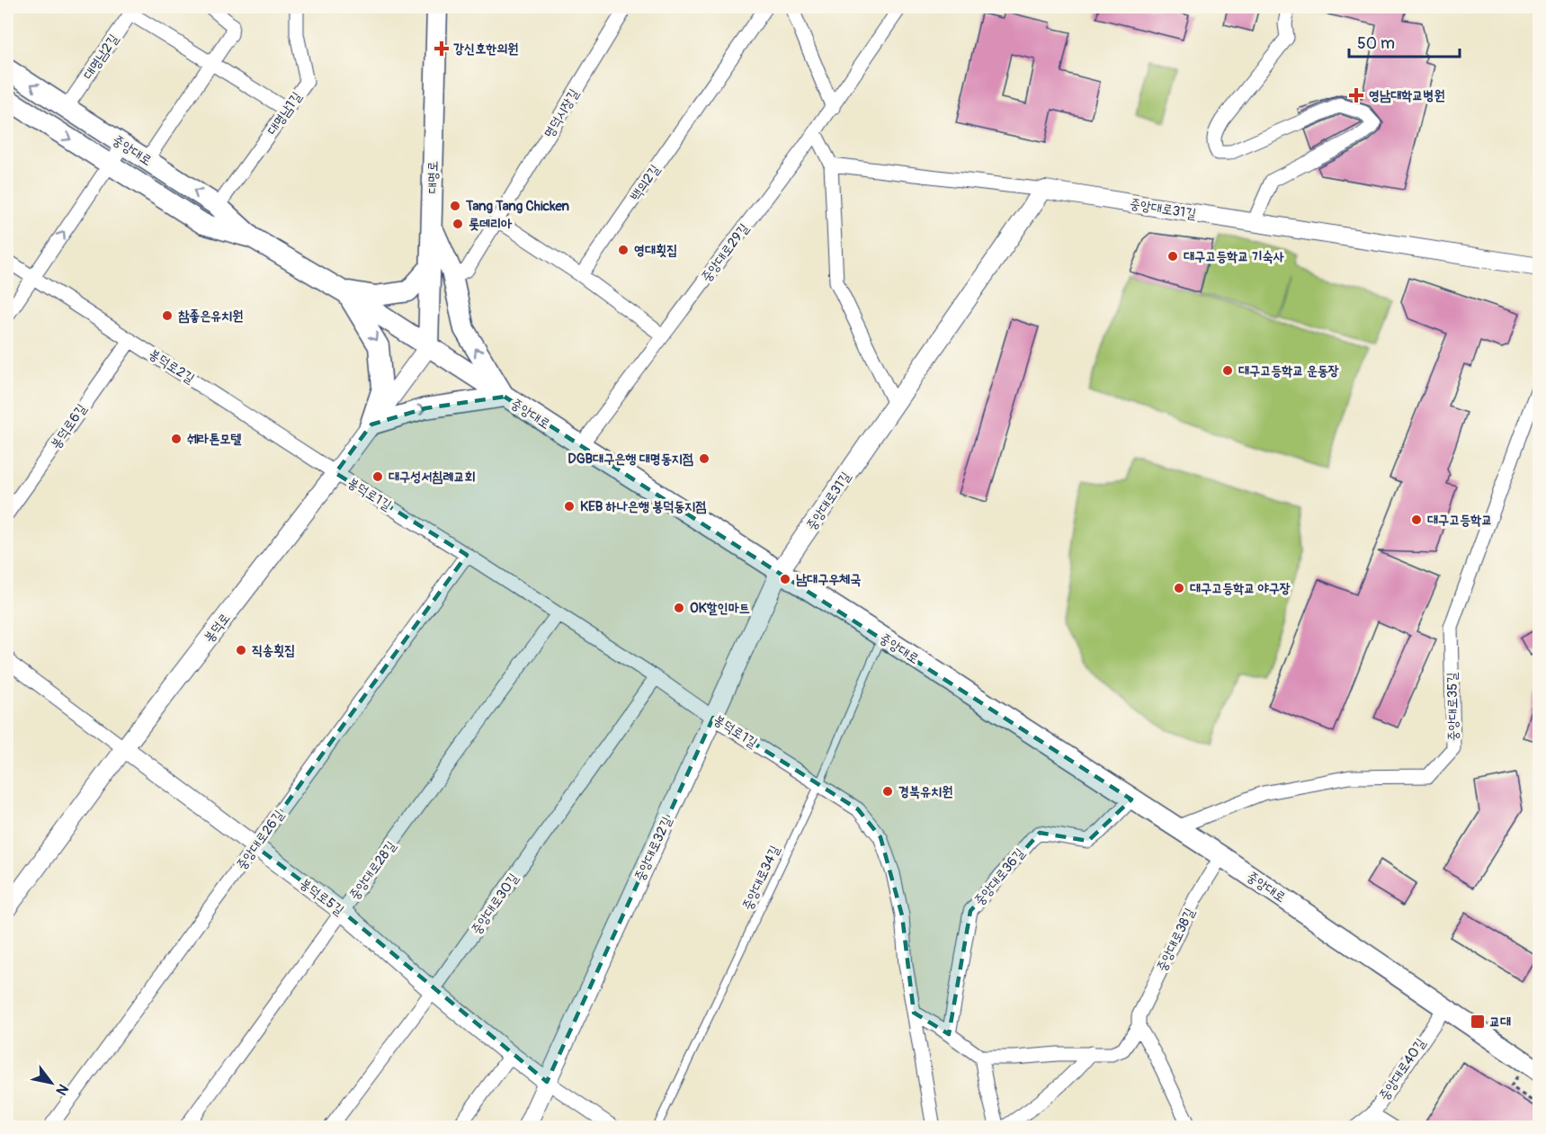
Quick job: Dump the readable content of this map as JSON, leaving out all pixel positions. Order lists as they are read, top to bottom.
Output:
{
  "streets": {
    "main road": ["중앙대로", "대명로"],
    "street": [
      "대명남2길",
      "대명남1길",
      "명덕시장길",
      "백의2길",
      "중앙대로31길",
      "중앙대로29길",
      "봉덕로2길",
      "봉덕로6길",
      "봉덕로1길",
      "봉덕로",
      "중앙대로35길",
      "중앙대로26길",
      "중앙대로32길",
      "중앙대로28길",
      "중앙대로36길",
      "봉덕로5길",
      "중앙대로30길",
      "중앙대로38길",
      "중앙대로40길"
    ],
    "lane": ["중앙대로34길"]
  },
  "crossings": [
    ["대명남2길", "중앙대로"],
    ["대명남1길", "중앙대로"],
    ["중앙대로", "대명로"],
    ["중앙대로", "중앙대로31길"],
    ["중앙대로", "중앙대로29길"],
    ["중앙대로", "봉덕로"],
    ["중앙대로", "중앙대로35길"],
    ["중앙대로", "중앙대로32길"],
    ["중앙대로", "중앙대로36길"],
    ["중앙대로", "중앙대로34길"],
    ["중앙대로", "중앙대로38길"],
    ["중앙대로", "중앙대로40길"],
    ["대명로", "봉덕로"],
    ["중앙대로31길", "중앙대로32길"],
    ["봉덕로2길", "봉덕로6길"],
    ["봉덕로2길", "봉덕로1길"],
    ["봉덕로2길", "봉덕로"],
    ["봉덕로1길", "봉덕로"],
    ["봉덕로1길", "중앙대로26길"],
    ["봉덕로1길", "중앙대로32길"],
    ["봉덕로1길", "중앙대로28길"],
    ["봉덕로1길", "중앙대로34길"],
    ["봉덕로1길", "중앙대로30길"],
    ["봉덕로", "봉덕로5길"],
    ["중앙대로26길", "봉덕로5길"],
    ["중앙대로32길", "봉덕로5길"],
    ["중앙대로28길", "봉덕로5길"],
    ["봉덕로5길", "중앙대로30길"]
  ],
  "places": {
    "health": ["강신호한의원", "영남대학교병원"],
    "other": [
      "Tang Tang Chicken",
      "롯데리아",
      "영대횟집",
      "대구고등학교 기숙사",
      "참좋은유치원",
      "대구고등학교 운동장",
      "쉐라톤모텔",
      "DGB대구은행 대명동지점",
      "대구성서침례교회",
      "KEB 하나은행 봉덕동지점",
      "대구고등학교",
      "남대구우체국",
      "대구고등학교 야구장",
      "OK할인마트",
      "직송횟집",
      "경북유치원"
    ],
    "transit": ["교대"]
  },
  "scale_bar": "50 m",
  "north": "bottom right"
}
